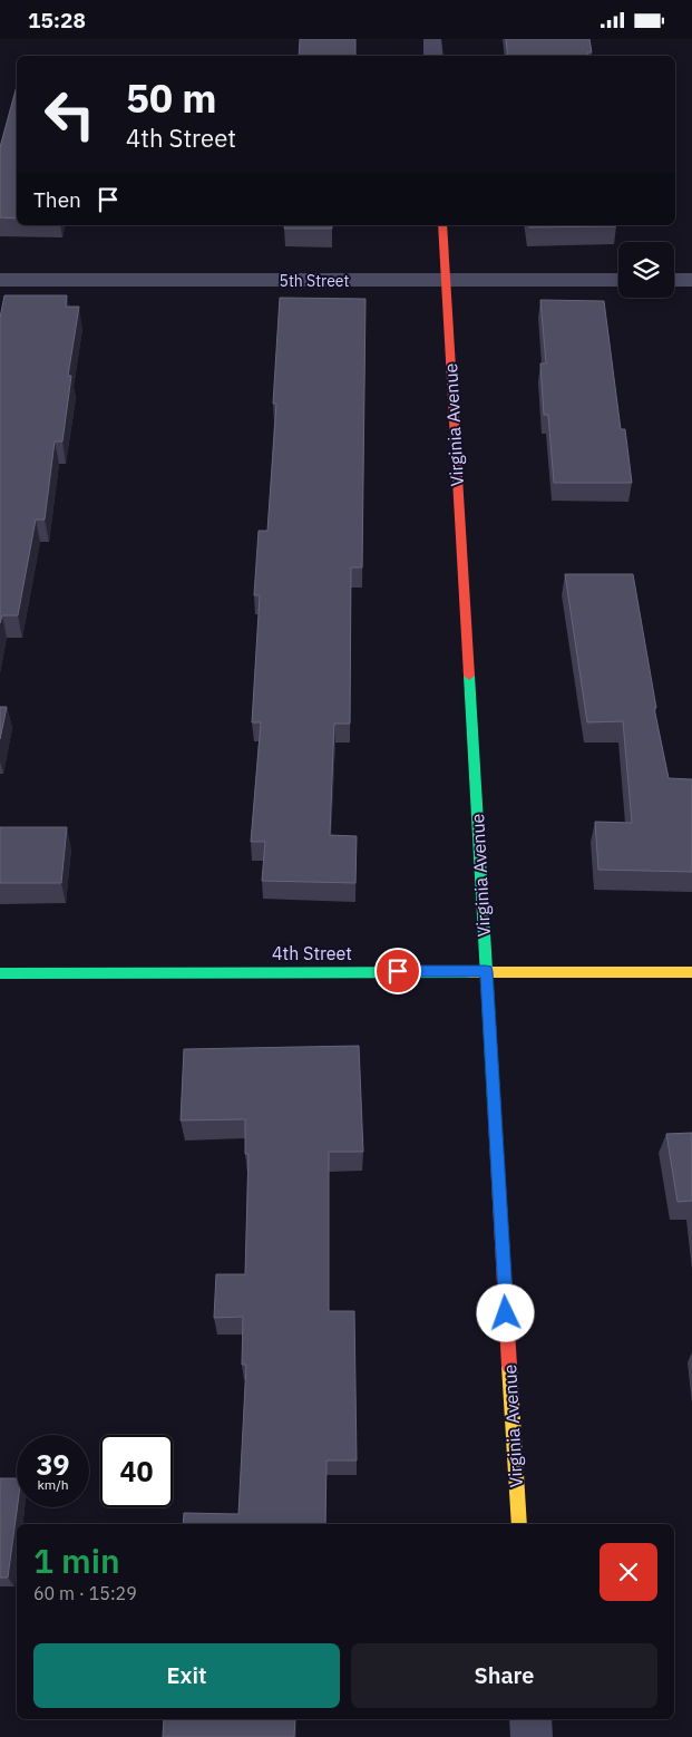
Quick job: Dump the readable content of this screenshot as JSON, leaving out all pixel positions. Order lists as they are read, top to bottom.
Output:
{
  "streets": {
    "street": ["5th Street", "Virginia Avenue", "4th Street"]
  },
  "crossings": [
    ["5th Street", "Virginia Avenue"],
    ["Virginia Avenue", "4th Street"]
  ],
  "page": {
    "status": "15:28",
    "turn": ["50 m", "4th Street"],
    "then": "Then",
    "speed": "39 km/h",
    "limit": "40",
    "heading": ["1 min", "60 m · 15:29"],
    "buttons": ["Exit", "Share"]
  }
}
